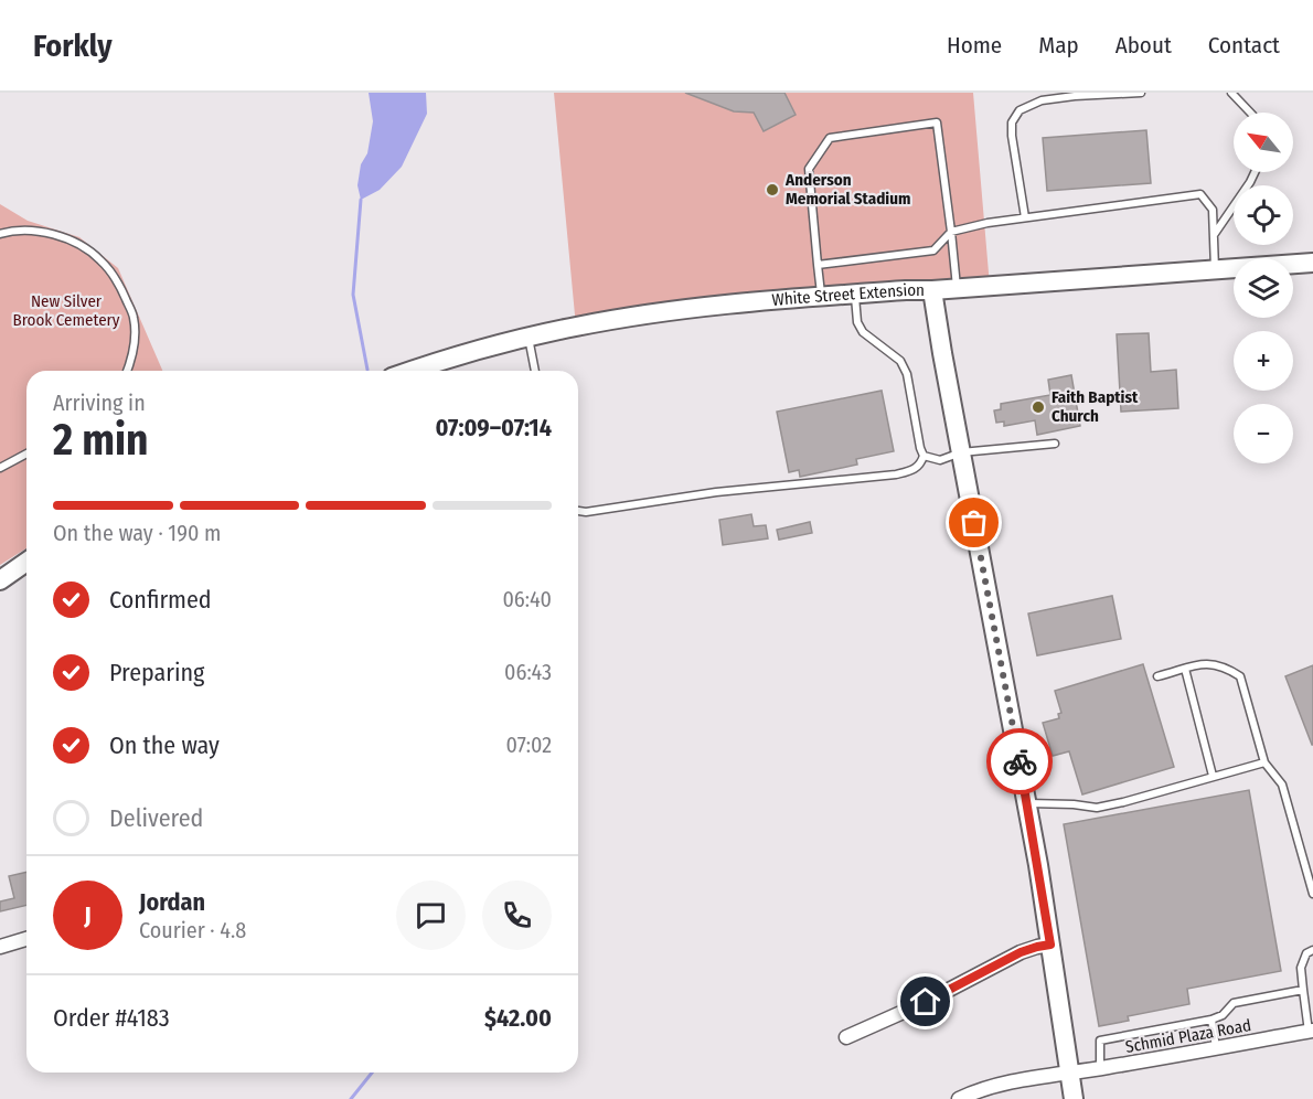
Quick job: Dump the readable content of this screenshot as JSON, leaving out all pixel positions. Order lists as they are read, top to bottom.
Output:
{
  "streets": {
    "street": ["White Street Extension", "Schmid Plaza Road"]
  },
  "parks": ["New Silver Brook Cemetery"],
  "places": ["Anderson Memorial Stadium", "Faith Baptist Church"],
  "north": "top left",
  "page": {
    "header": "Forkly",
    "nav": [
      "Home",
      "Map",
      "About",
      "Contact"
    ],
    "map_buttons": ["+", "−"],
    "heading": ["2 min", "Arriving in", "07:09–07:14"],
    "panel": [
      "Jordan",
      "Courier · 4.8",
      "Order #4183",
      "$42.00"
    ],
    "bar": "On the way · 190 m",
    "list": [
      ["Confirmed", "06:40"],
      ["Preparing", "06:43"],
      ["On the way", "07:02"],
      "Delivered"
    ],
    "round": "J"
  }
}
